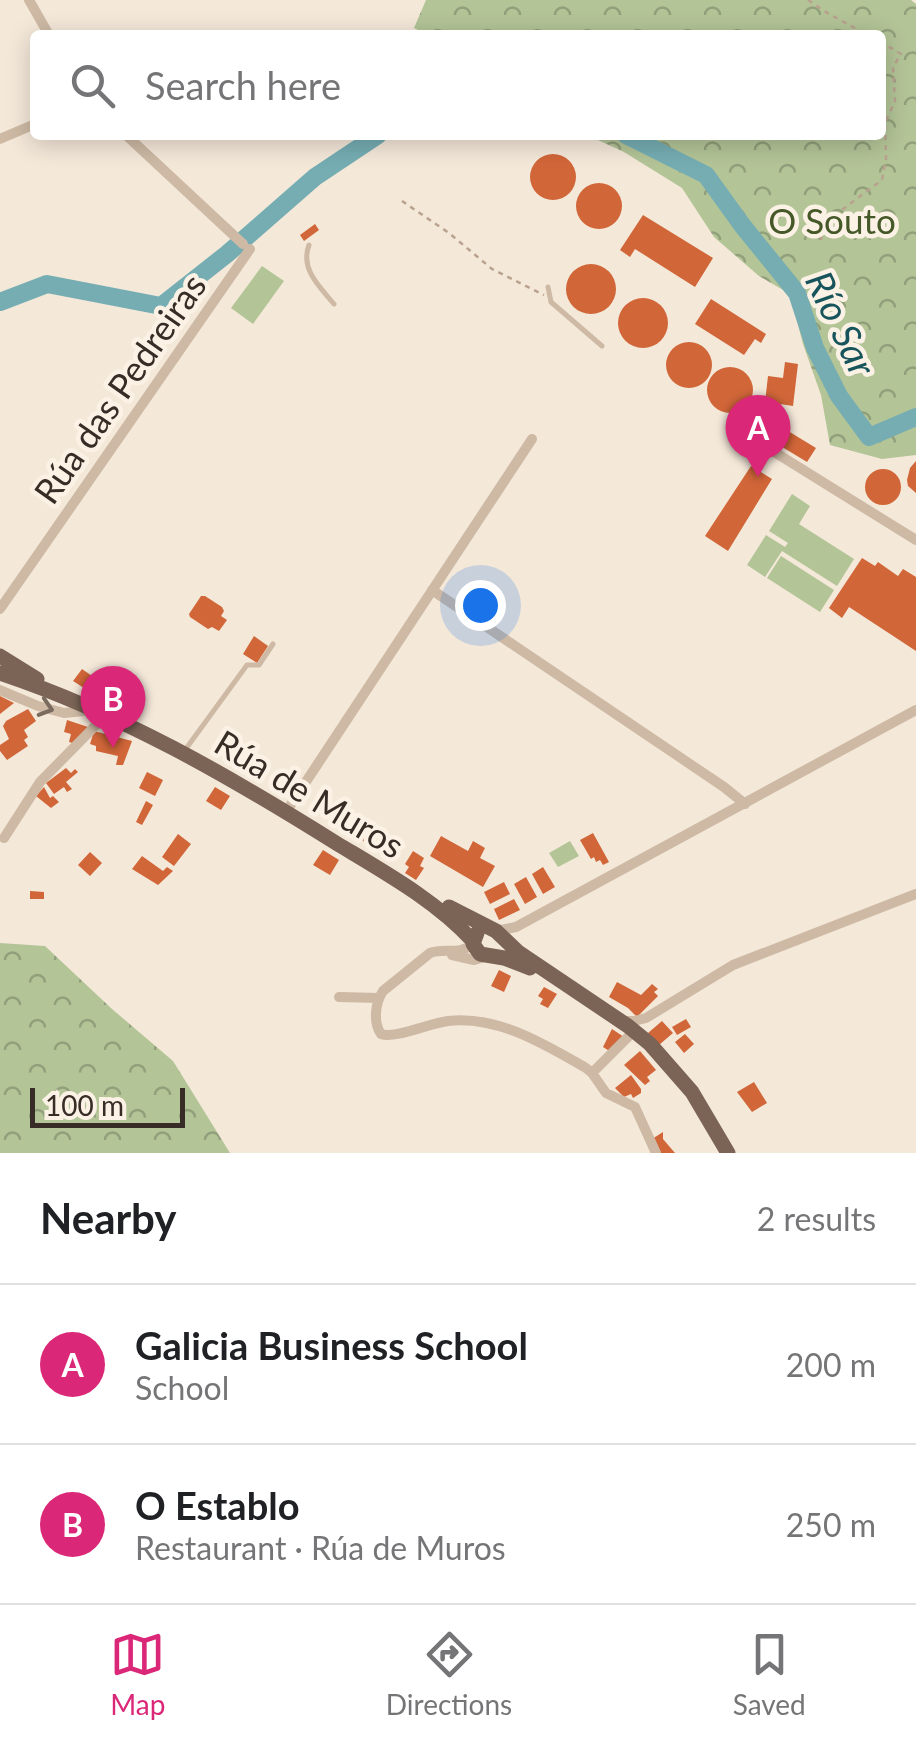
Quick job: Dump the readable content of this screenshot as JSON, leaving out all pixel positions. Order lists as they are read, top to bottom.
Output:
{
  "streets": {
    "main road": ["Rúa de Muros"],
    "street": ["Rúa das Pedreiras"]
  },
  "water": ["Río Sar"],
  "parks": ["O Souto"],
  "scale_bar": "100 m",
  "page": {
    "search": "Search here",
    "pins": ["A", "B"],
    "scale": "100 m",
    "heading": ["Nearby", "2 results"],
    "list": [
      {
        "mark": "A",
        "name": "Galicia Business School",
        "note": "School",
        "value": "200 m"
      },
      {
        "mark": "B",
        "name": "O Establo",
        "note": "Restaurant · Rúa de Muros",
        "value": "250 m"
      }
    ],
    "nav": ["Map", "Directions", "Saved"]
  }
}
